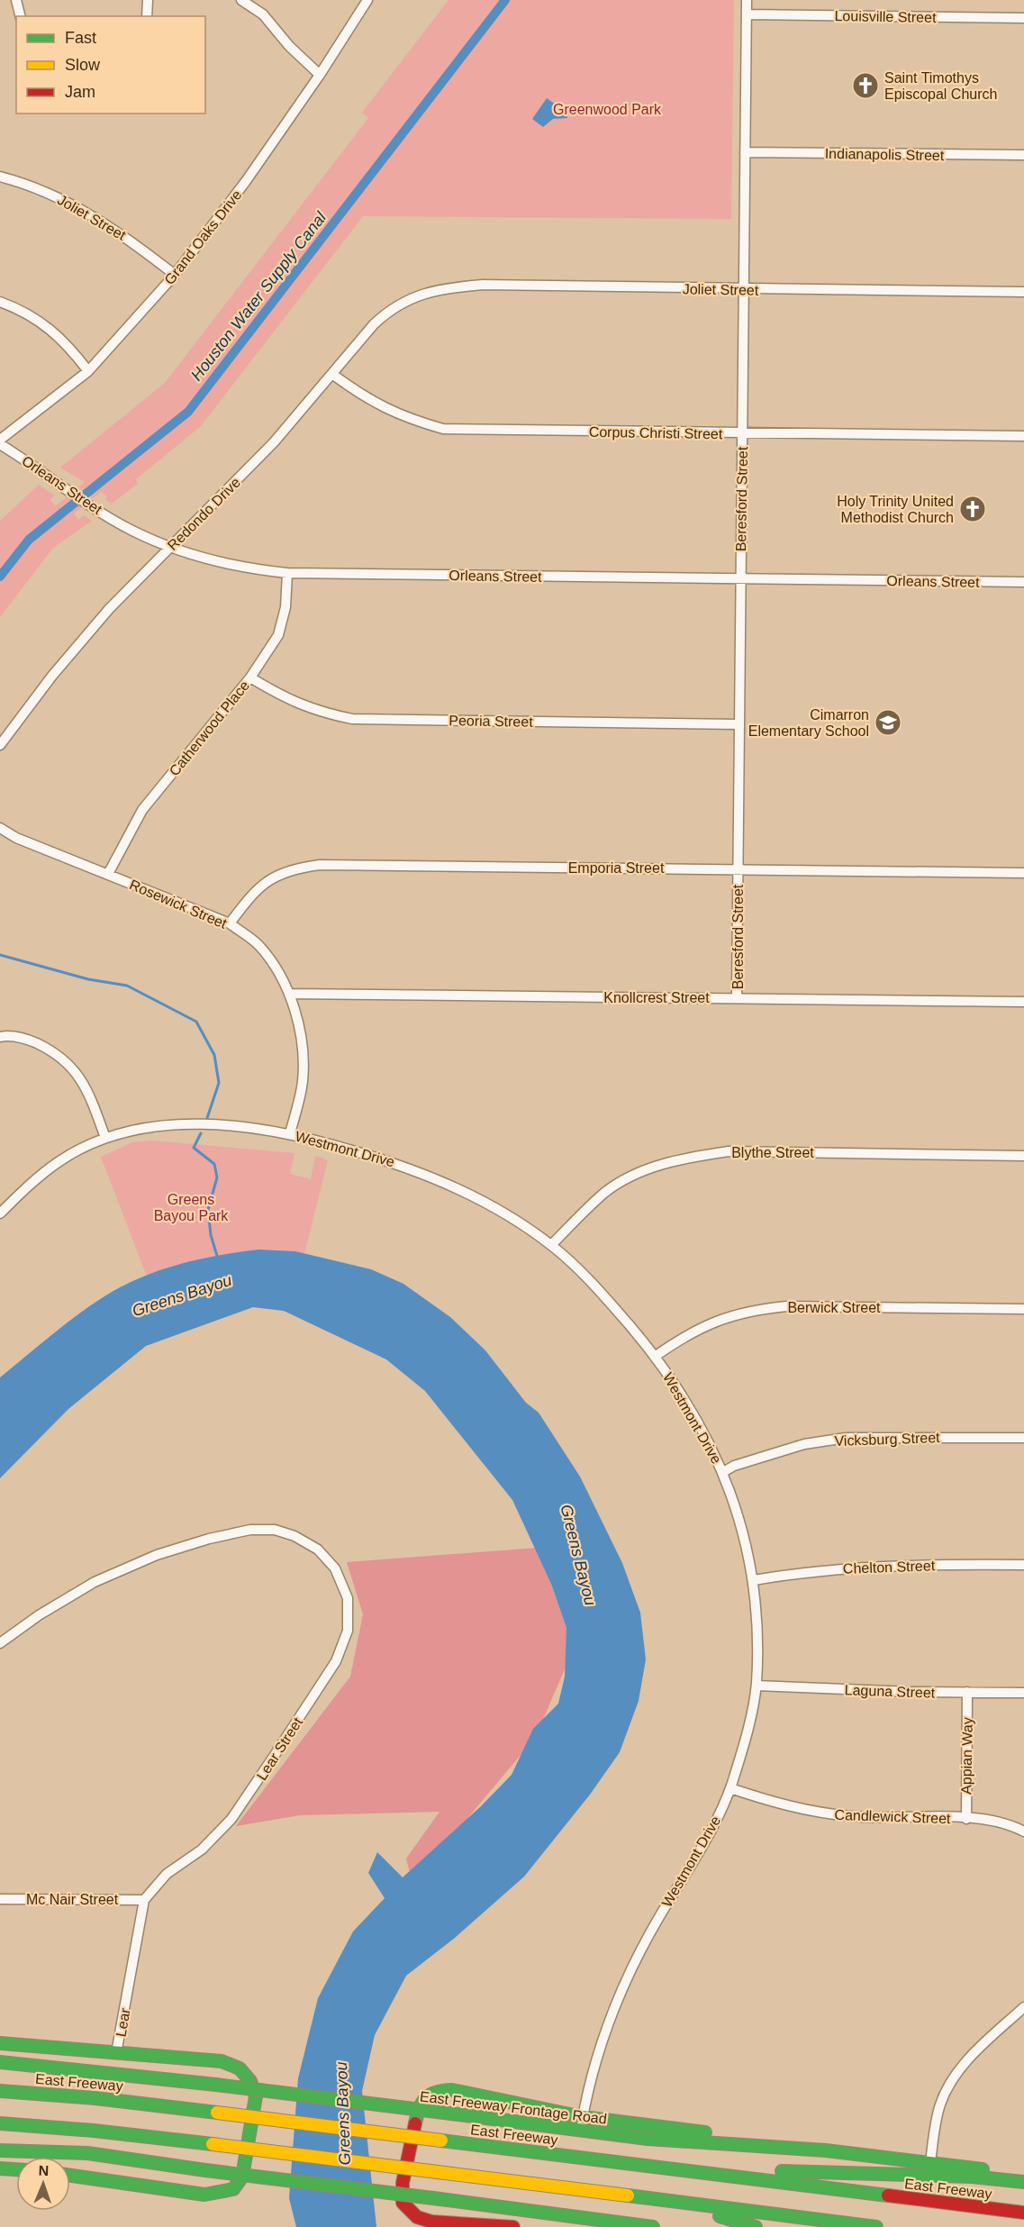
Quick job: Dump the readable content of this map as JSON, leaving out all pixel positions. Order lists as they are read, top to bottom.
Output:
{
  "streets": {
    "main road": ["East Freeway", "East Freeway Frontage Road"],
    "street": [
      "Louisville Street",
      "Indianapolis Street",
      "Joliet Street",
      "Grand Oaks Drive",
      "Corpus Christi Street",
      "Orleans Street",
      "Beresford Street",
      "Redondo Drive",
      "Peoria Street",
      "Catherwood Place",
      "Emporia Street",
      "Rosewick Street",
      "Knollcrest Street",
      "Westmont Drive",
      "Blythe Street",
      "Berwick Street",
      "Vicksburg Street",
      "Chelton Street",
      "Laguna Street",
      "Lear Street",
      "Appian Way",
      "Candlewick Street",
      "Mc Nair Street",
      "Lear"
    ]
  },
  "crossings": [
    ["Louisville Street", "Beresford Street"],
    ["Indianapolis Street", "Beresford Street"],
    ["Joliet Street", "Grand Oaks Drive"],
    ["Joliet Street", "Beresford Street"],
    ["Joliet Street", "Redondo Drive"],
    ["Grand Oaks Drive", "Orleans Street"],
    ["Corpus Christi Street", "Beresford Street"],
    ["Corpus Christi Street", "Redondo Drive"],
    ["Orleans Street", "Beresford Street"],
    ["Orleans Street", "Redondo Drive"],
    ["Orleans Street", "Catherwood Place"],
    ["Beresford Street", "Peoria Street"],
    ["Beresford Street", "Emporia Street"],
    ["Beresford Street", "Knollcrest Street"],
    ["Peoria Street", "Catherwood Place"],
    ["Catherwood Place", "Rosewick Street"],
    ["Emporia Street", "Rosewick Street"],
    ["Rosewick Street", "Knollcrest Street"],
    ["Rosewick Street", "Westmont Drive"],
    ["Westmont Drive", "Blythe Street"],
    ["Westmont Drive", "Berwick Street"],
    ["Westmont Drive", "Vicksburg Street"],
    ["Westmont Drive", "Chelton Street"],
    ["Westmont Drive", "Laguna Street"],
    ["Westmont Drive", "Candlewick Street"],
    ["Westmont Drive", "East Freeway Frontage Road"],
    ["Laguna Street", "Appian Way"],
    ["Lear Street", "Mc Nair Street"],
    ["Lear Street", "Lear"],
    ["Appian Way", "Candlewick Street"],
    ["Mc Nair Street", "Lear"]
  ],
  "water": ["Houston Water Supply Canal", "Greens Bayou"],
  "parks": ["Greenwood Park", "Greens Bayou Park"],
  "places": {
    "church": ["Saint Timothys Episcopal Church", "Holy Trinity United Methodist Church"],
    "school or university": ["Cimarron Elementary School"]
  },
  "legend": ["Fast", "Slow", "Jam"],
  "north": "top"
}
